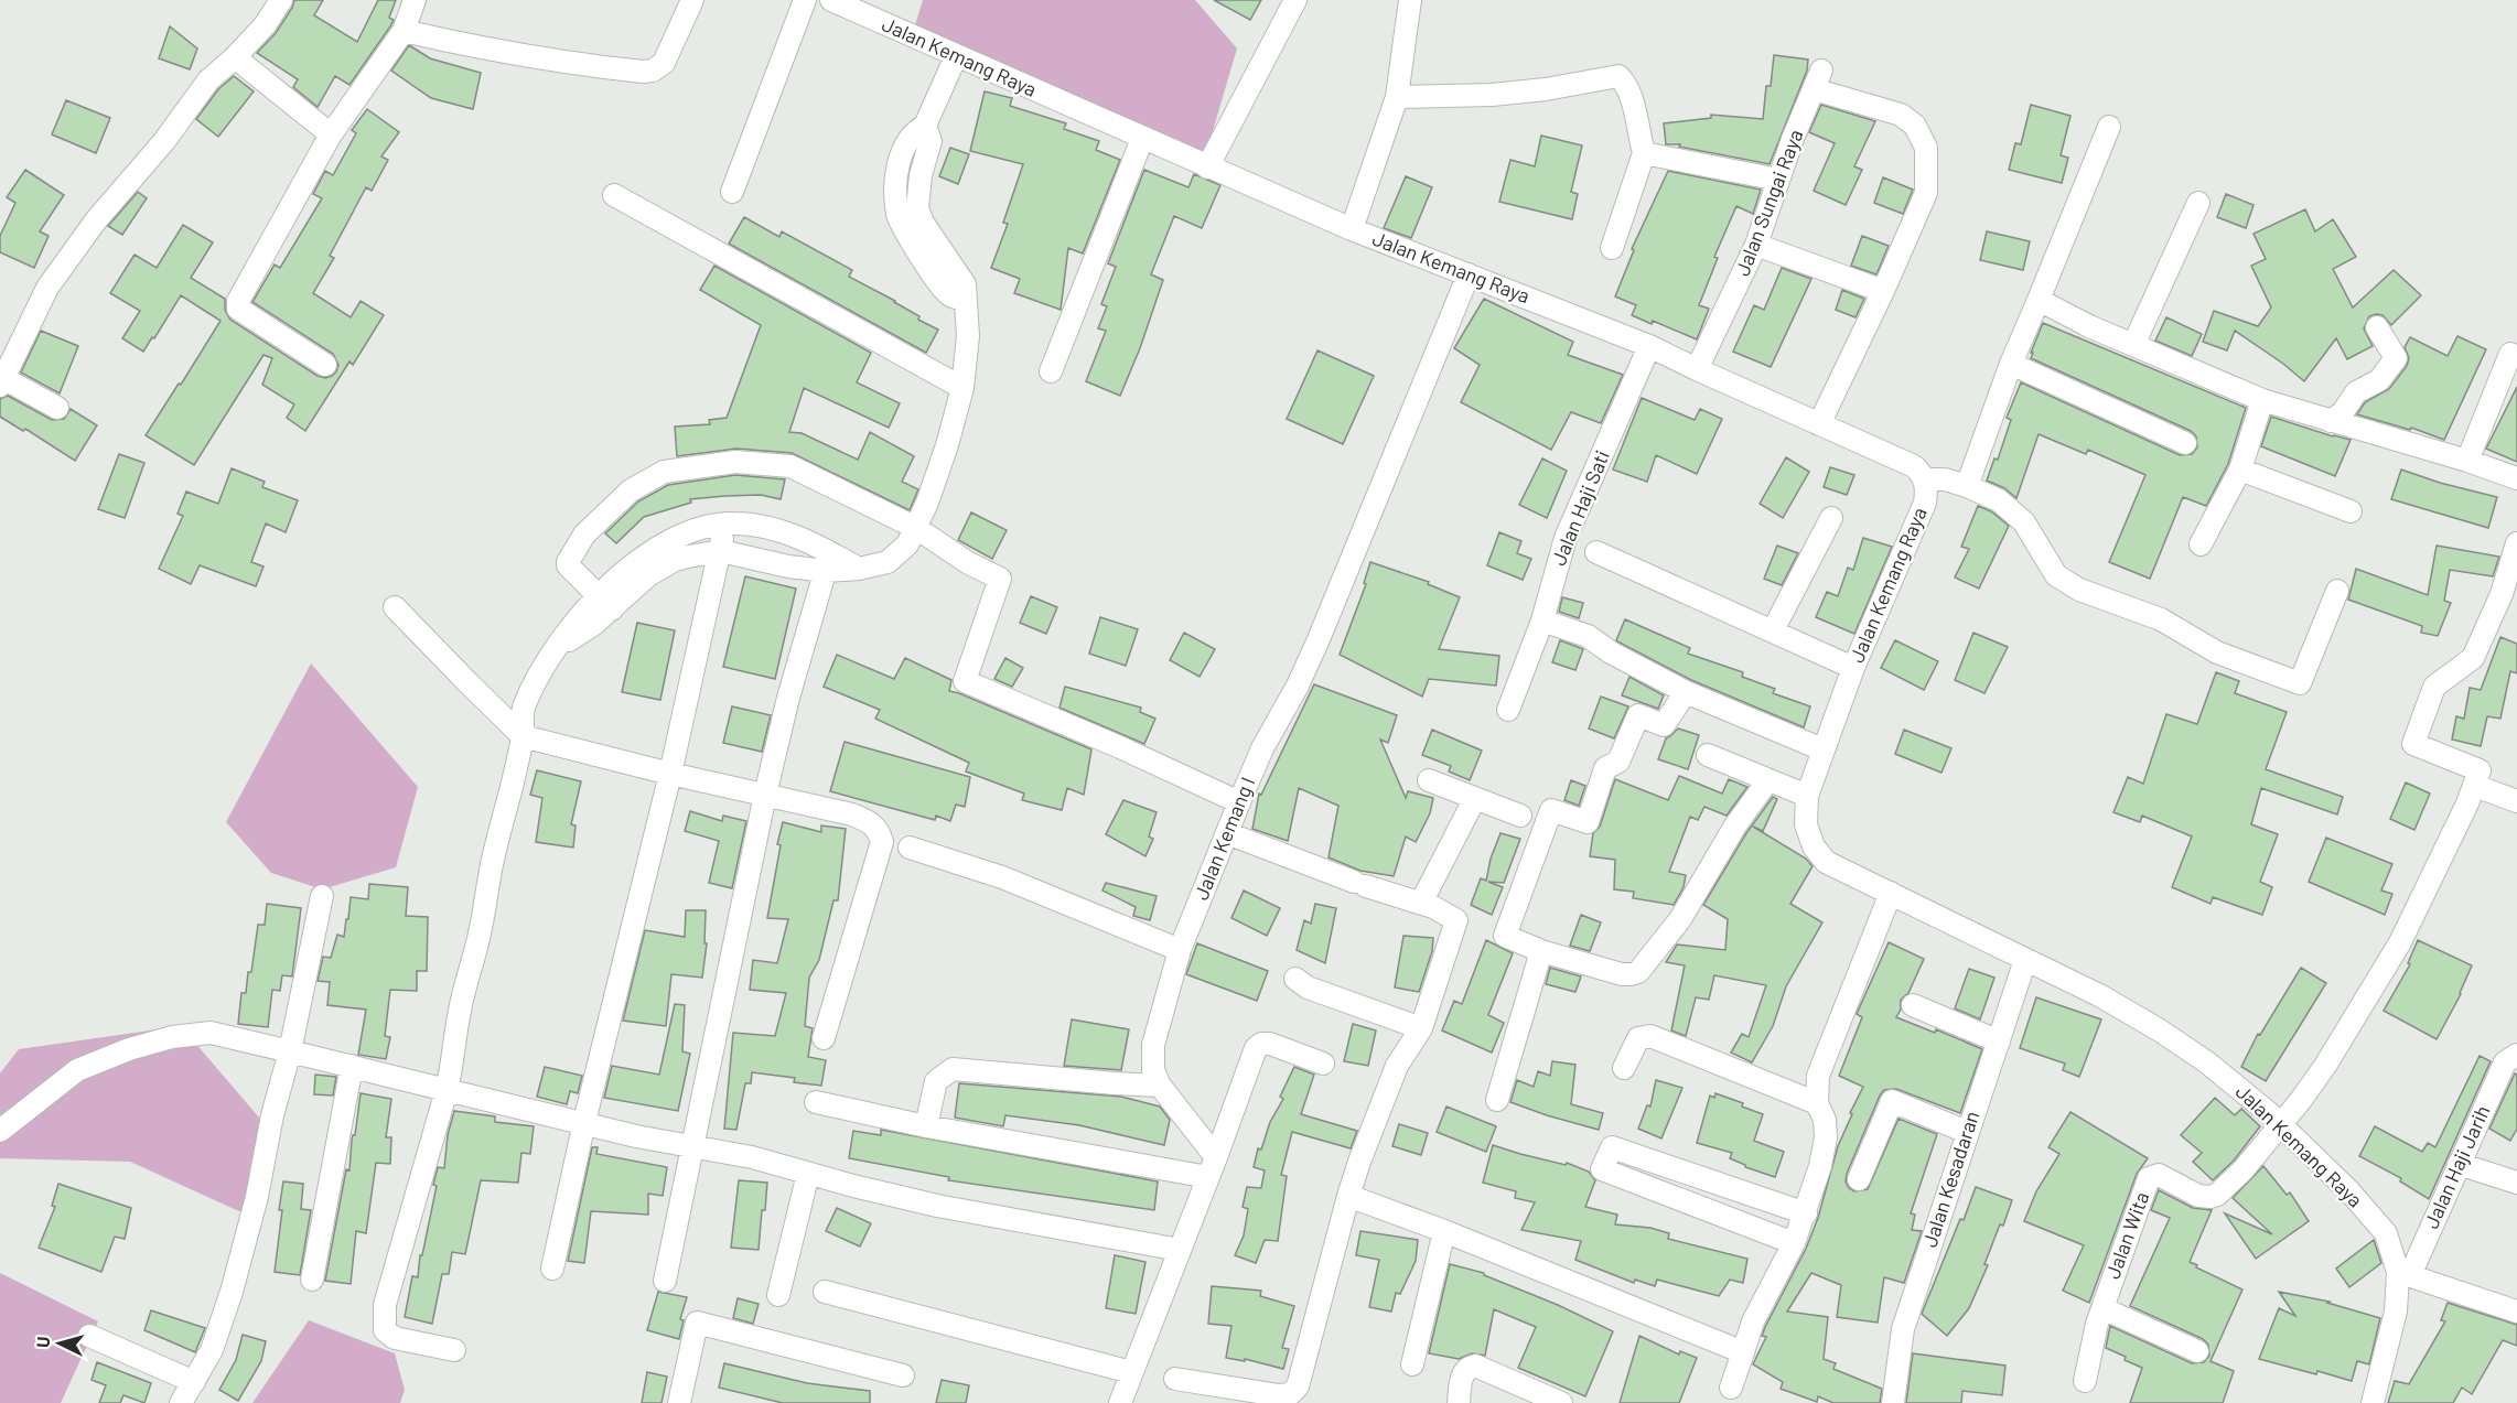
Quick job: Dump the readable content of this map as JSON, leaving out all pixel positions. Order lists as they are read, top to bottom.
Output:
{
  "streets": {
    "street": [
      "Jalan Kemang Raya",
      "Jalan Sungai Raya",
      "Jalan Haji Sati",
      "Jalan Kemang I",
      "Jalan Haji Jarih",
      "Jalan Kesadaran",
      "Jalan Wita"
    ]
  },
  "crossings": [
    ["Jalan Kemang Raya", "Jalan Sungai Raya"],
    ["Jalan Kemang Raya", "Jalan Haji Sati"],
    ["Jalan Kemang Raya", "Jalan Kemang I"],
    ["Jalan Kemang Raya", "Jalan Haji Jarih"],
    ["Jalan Kemang Raya", "Jalan Kesadaran"],
    ["Jalan Kemang Raya", "Jalan Wita"]
  ],
  "north": "left"
}
